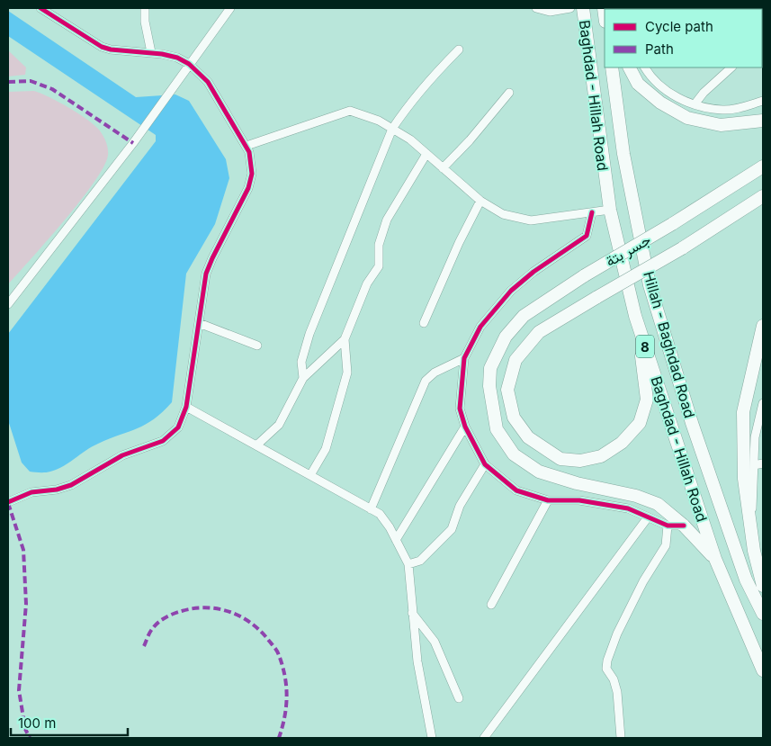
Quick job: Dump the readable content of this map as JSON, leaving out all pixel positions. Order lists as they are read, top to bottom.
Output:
{
  "streets": {
    "highway": [
      "Baghdad - Hillah Road",
      "جسر بتة",
      "Hillah - Baghdad Road",
      "8"
    ]
  },
  "crossings": [
    ["Baghdad - Hillah Road", "جسر بتة"]
  ],
  "legend": ["Cycle path", "Path"],
  "scale_bar": "100 m"
}
